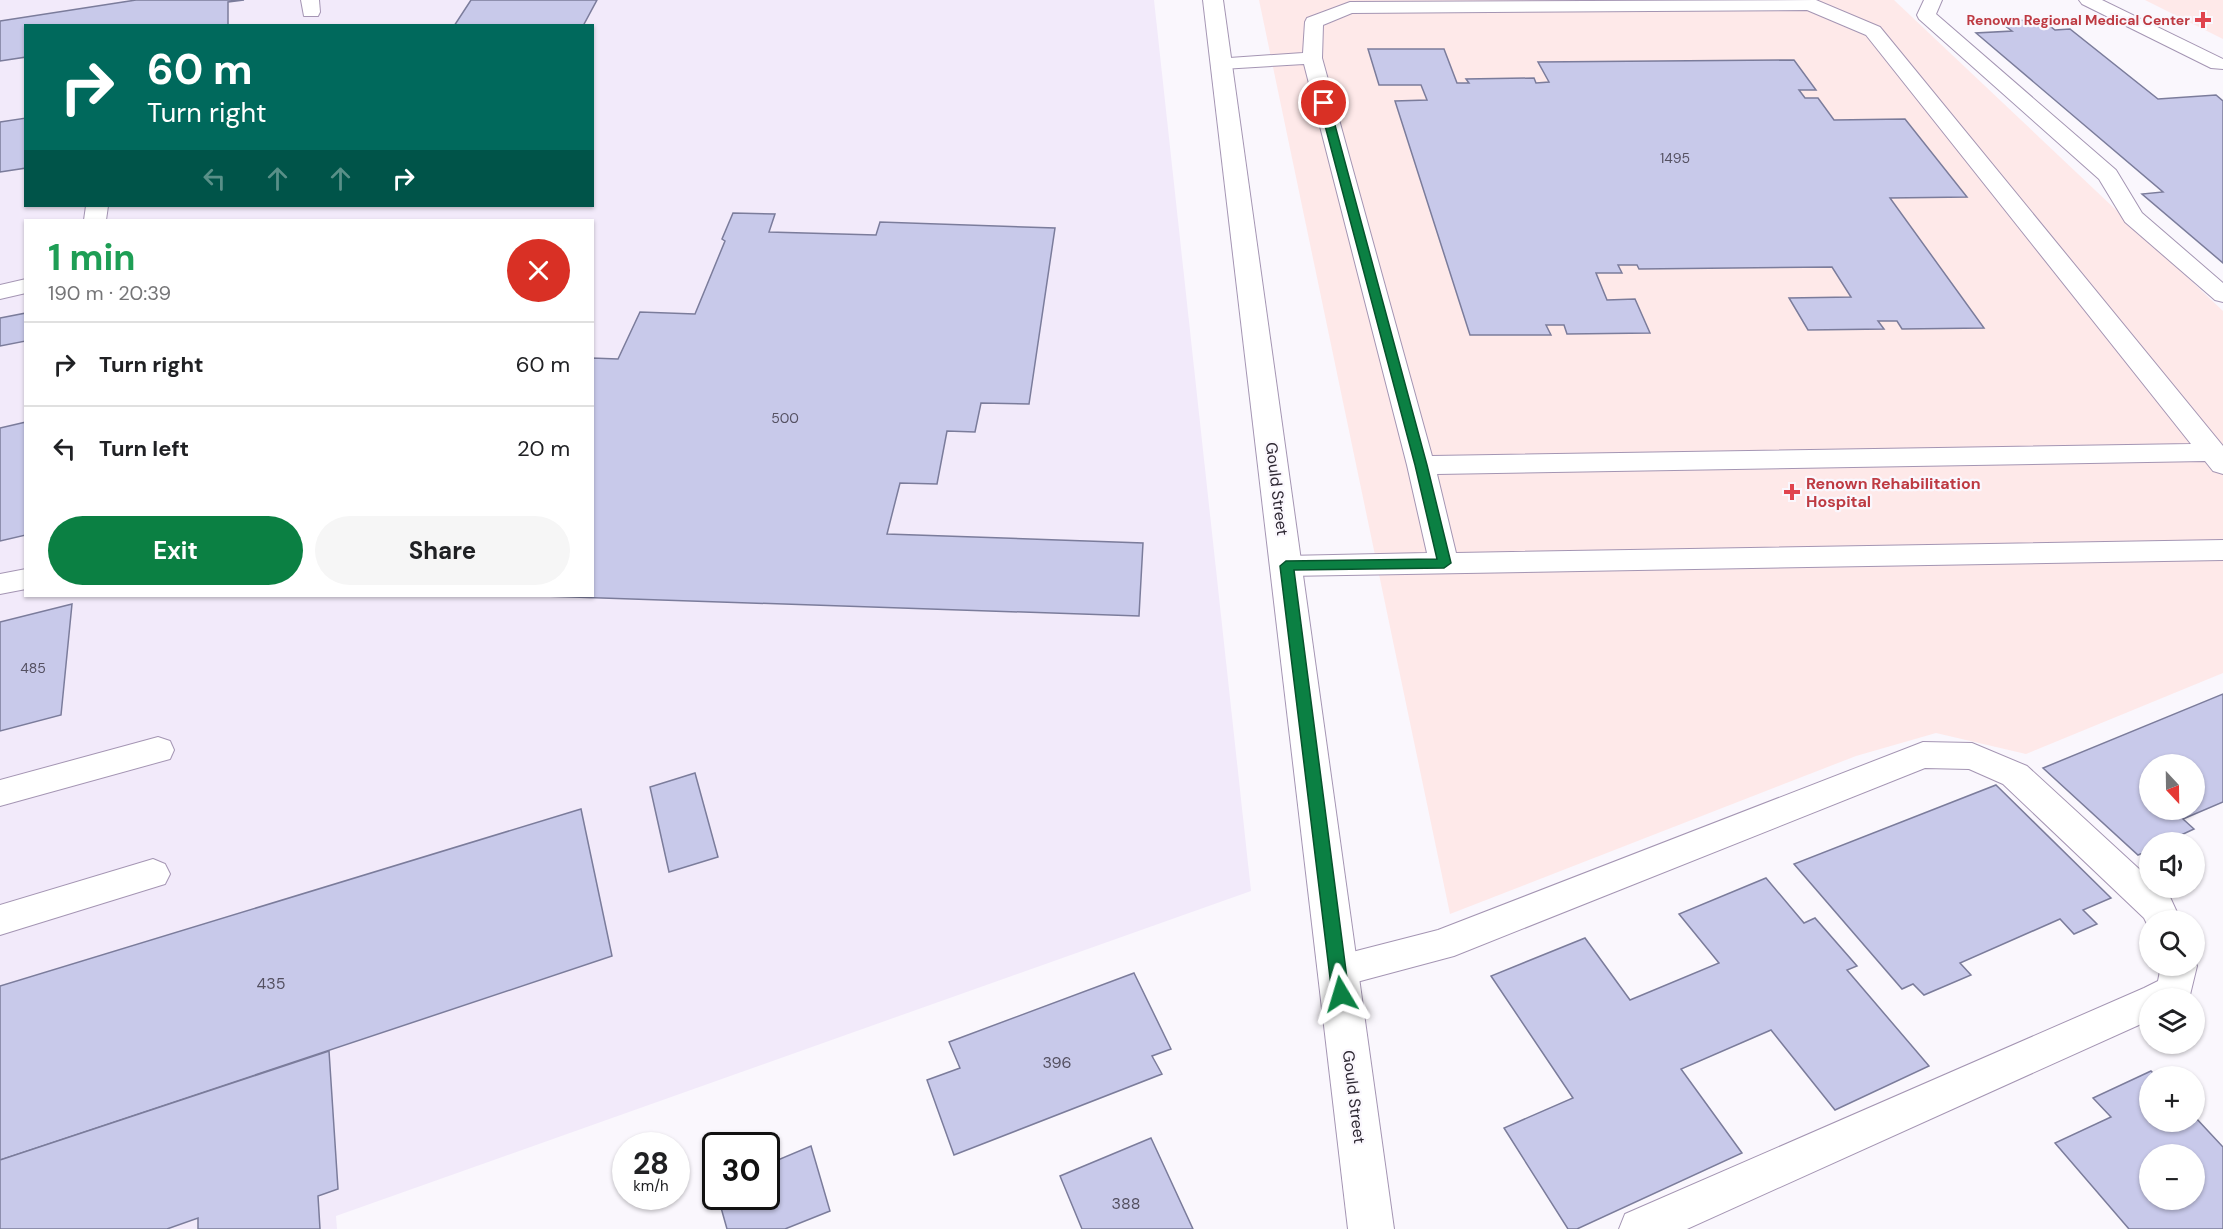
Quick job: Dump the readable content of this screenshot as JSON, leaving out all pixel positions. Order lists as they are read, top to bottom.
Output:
{
  "streets": {
    "street": ["Gould Street"]
  },
  "places": {
    "health": ["Renown Regional Medical Center", "Renown Rehabilitation Hospital"]
  },
  "house_numbers": [
    "1495",
    "500",
    "485",
    "435",
    "396",
    "388"
  ],
  "north": "bottom",
  "page": {
    "turn": ["60 m", "Turn right"],
    "heading": ["1 min", "190 m · 20:39"],
    "list": [
      {
        "name": "Turn right",
        "value": "60 m"
      },
      {
        "name": "Turn left",
        "value": "20 m"
      }
    ],
    "buttons": ["Exit", "Share"],
    "map_buttons": ["+", "−"],
    "speed": "28 km/h",
    "limit": "30"
  }
}
